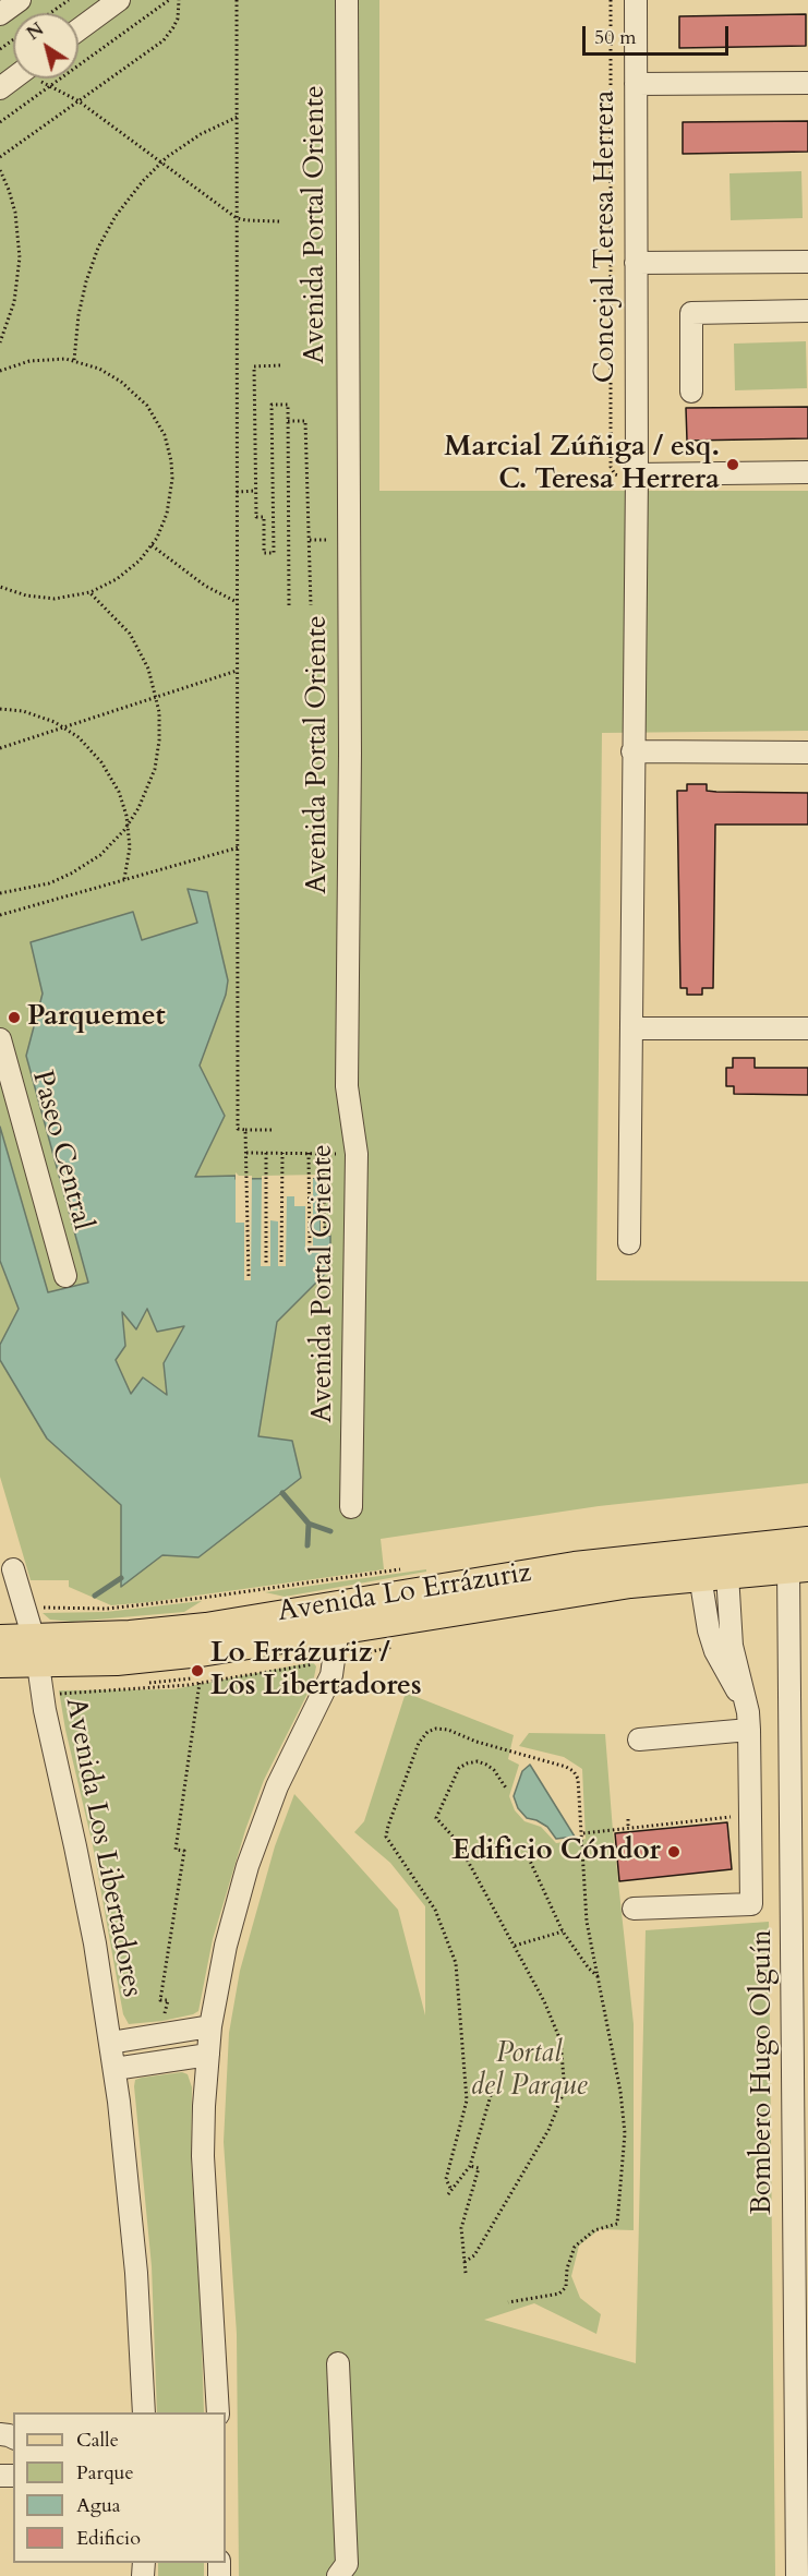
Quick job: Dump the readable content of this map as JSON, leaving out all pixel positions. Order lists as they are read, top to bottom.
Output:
{
  "streets": {
    "main road": ["Avenida Lo Errázuriz"],
    "street": [
      "Avenida Portal Oriente",
      "Concejal Teresa Herrera",
      "Paseo Central",
      "Avenida Los Libertadores",
      "Bombero Hugo Olguín"
    ]
  },
  "crossings": [
    ["Avenida Lo Errázuriz", "Avenida Los Libertadores"],
    ["Avenida Lo Errázuriz", "Bombero Hugo Olguín"]
  ],
  "parks": ["Portal del Parque"],
  "places": [
    "Marcial Zúñiga / esq. C. Teresa Herrera",
    "Parquemet",
    "Lo Errázuriz / Los Libertadores",
    "Edificio Cóndor"
  ],
  "legend": [
    "Calle",
    "Parque",
    "Agua",
    "Edificio"
  ],
  "scale_bar": "50 m",
  "north": "top left"
}
